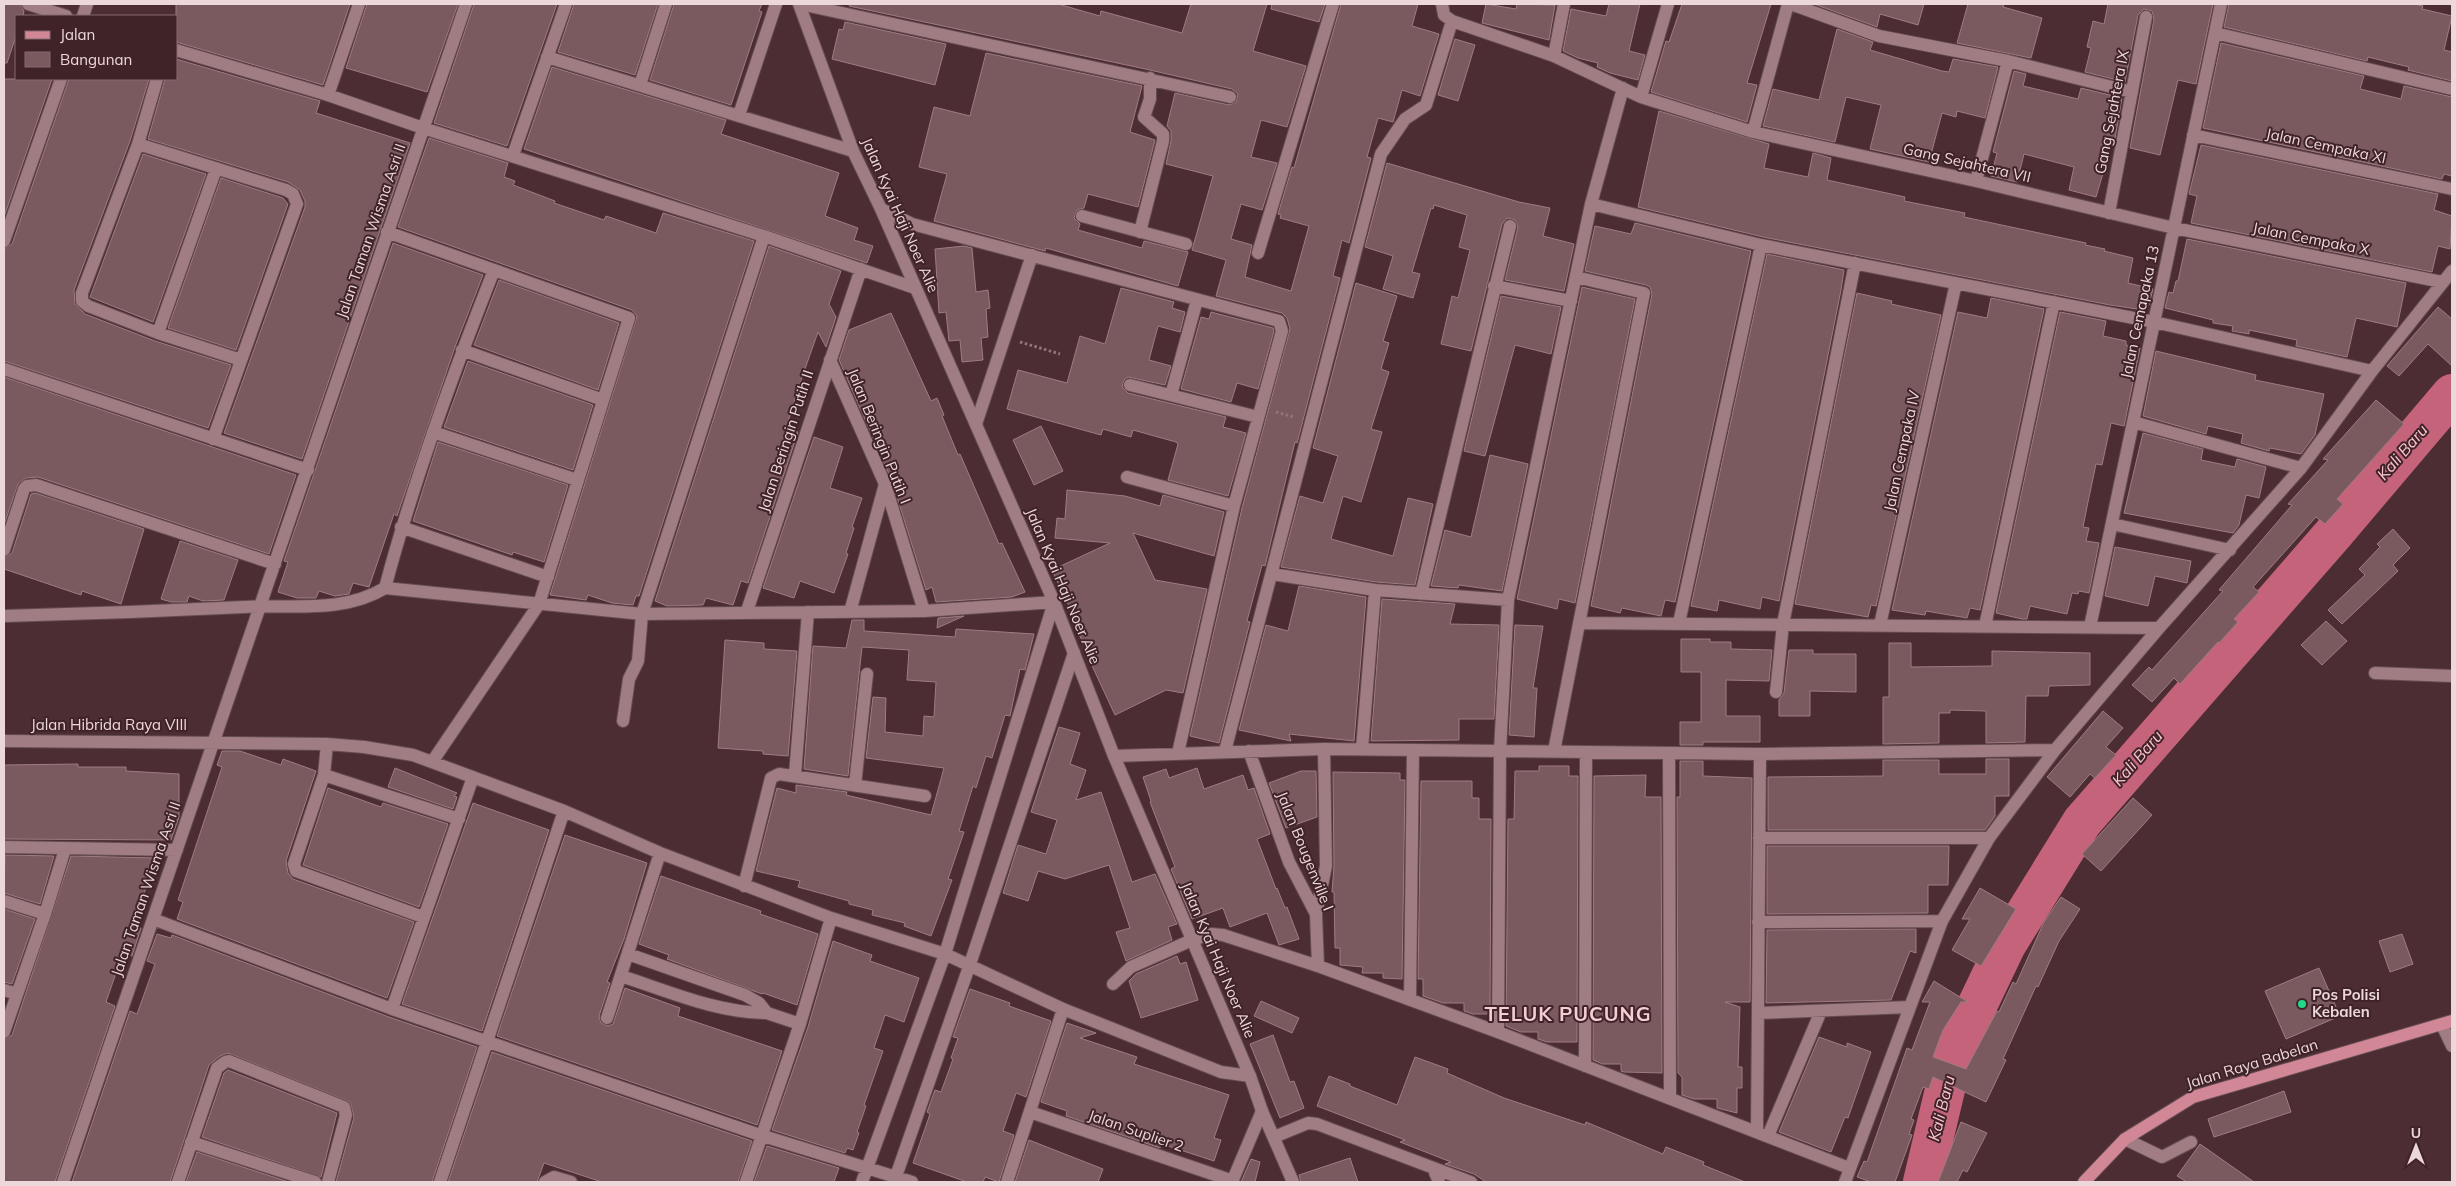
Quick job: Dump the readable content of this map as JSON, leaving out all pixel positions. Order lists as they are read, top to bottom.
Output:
{
  "streets": {
    "main road": ["Jalan Raya Babelan"],
    "street": [
      "Gang Sejahtera IX",
      "Jalan Cempaka XI",
      "Gang Sejahtera VII",
      "Jalan Kyai Haji Noer Alie",
      "Jalan Taman Wisma Asri II",
      "Jalan Cempaka X",
      "Jalan Cemapaka 13",
      "Jalan Beringin Putih I",
      "Jalan Beringin Putih II",
      "Jalan Cempaka IV",
      "Jalan Hibrida Raya VIII",
      "Jalan Bougenville I",
      "Jalan Suplier 2"
    ]
  },
  "crossings": [
    ["Gang Sejahtera IX", "Gang Sejahtera VII"],
    ["Jalan Cempaka XI", "Jalan Cemapaka 13"],
    ["Gang Sejahtera VII", "Jalan Cempaka X"],
    ["Gang Sejahtera VII", "Jalan Cemapaka 13"],
    ["Jalan Kyai Haji Noer Alie", "Jalan Hibrida Raya VIII"],
    ["Jalan Taman Wisma Asri II", "Jalan Hibrida Raya VIII"],
    ["Jalan Cempaka X", "Jalan Cemapaka 13"],
    ["Jalan Beringin Putih I", "Jalan Beringin Putih II"]
  ],
  "districts": ["TELUK PUCUNG"],
  "water": ["Kali Baru"],
  "places": ["Pos Polisi Kebalen"],
  "legend": ["Jalan", "Bangunan"],
  "north": "top"
}
